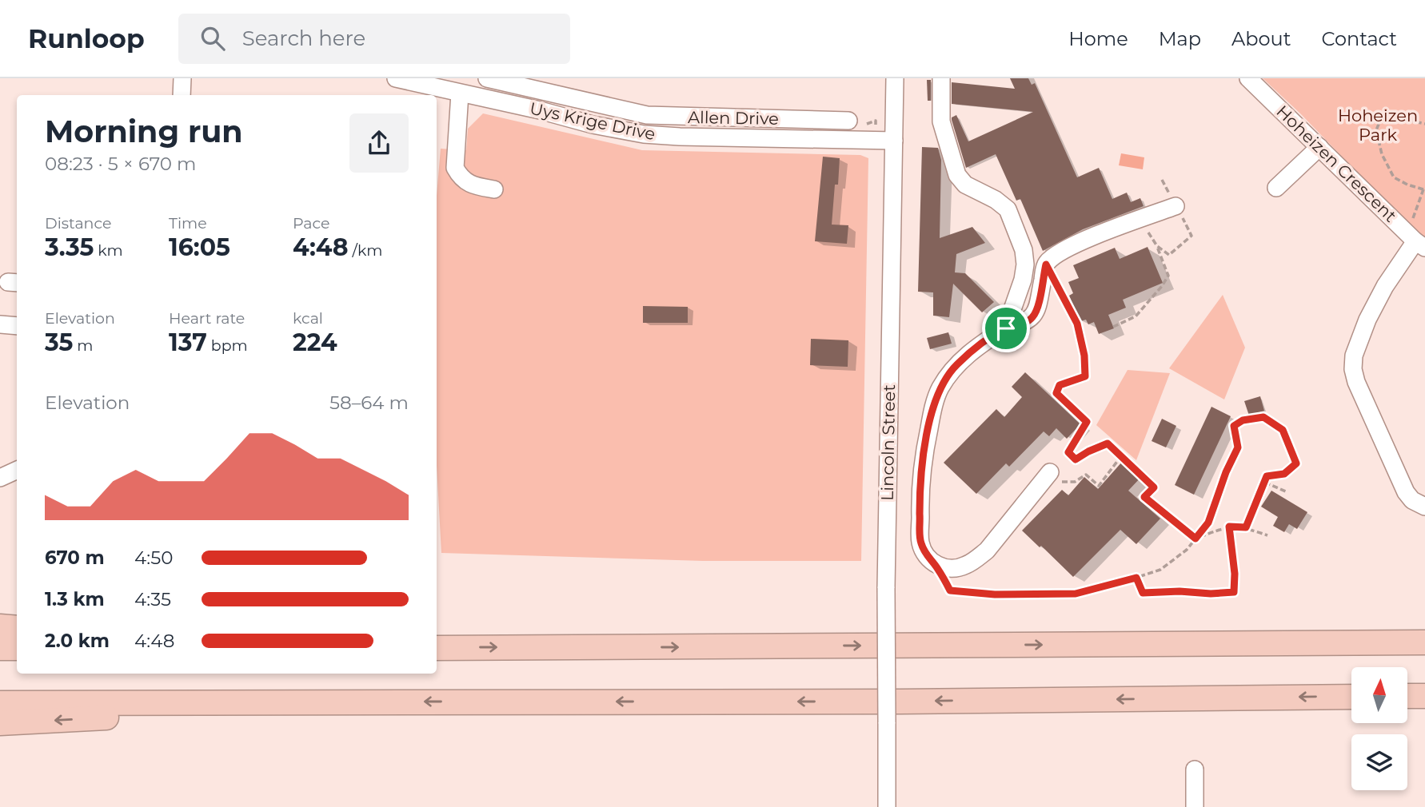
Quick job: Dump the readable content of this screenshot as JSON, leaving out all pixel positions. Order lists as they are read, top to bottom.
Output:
{
  "streets": {
    "street": [
      "Allen Drive",
      "Uys Krige Drive",
      "Hoheizen Crescent",
      "Lincoln Street"
    ]
  },
  "crossings": [
    ["Uys Krige Drive", "Lincoln Street"]
  ],
  "parks": ["Hoheizen Park"],
  "north": "top",
  "page": {
    "header": "Runloop",
    "search": "Search here",
    "nav": [
      "Home",
      "Map",
      "About",
      "Contact"
    ],
    "heading": ["Morning run", "08:23 · 5 × 670 m"],
    "stats": [
      ["Distance", "3.35 km"],
      ["Time", "16:05"],
      ["Pace", "4:48 /km"],
      ["Elevation", "35 m"],
      ["Heart rate", "137 bpm"],
      ["kcal", "224"]
    ],
    "chart": ["Elevation", "58–64 m"],
    "list": [
      {
        "name": "670 m",
        "note": "4:50"
      },
      {
        "name": "1.3 km",
        "note": "4:35"
      },
      {
        "name": "2.0 km",
        "note": "4:48"
      }
    ]
  }
}
